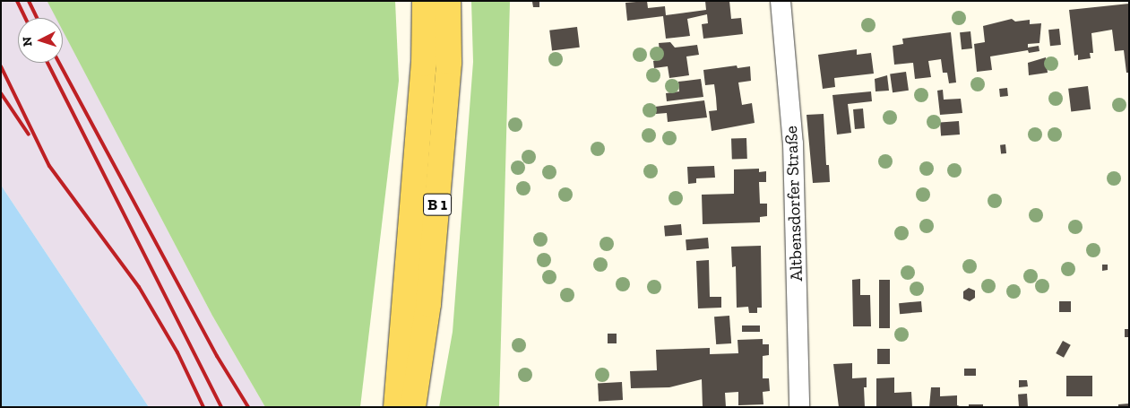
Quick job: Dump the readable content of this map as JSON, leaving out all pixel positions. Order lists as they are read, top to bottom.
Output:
{
  "streets": {
    "main road": ["B 1"],
    "street": ["Altbensdorfer Straße"]
  },
  "north": "left"
}
